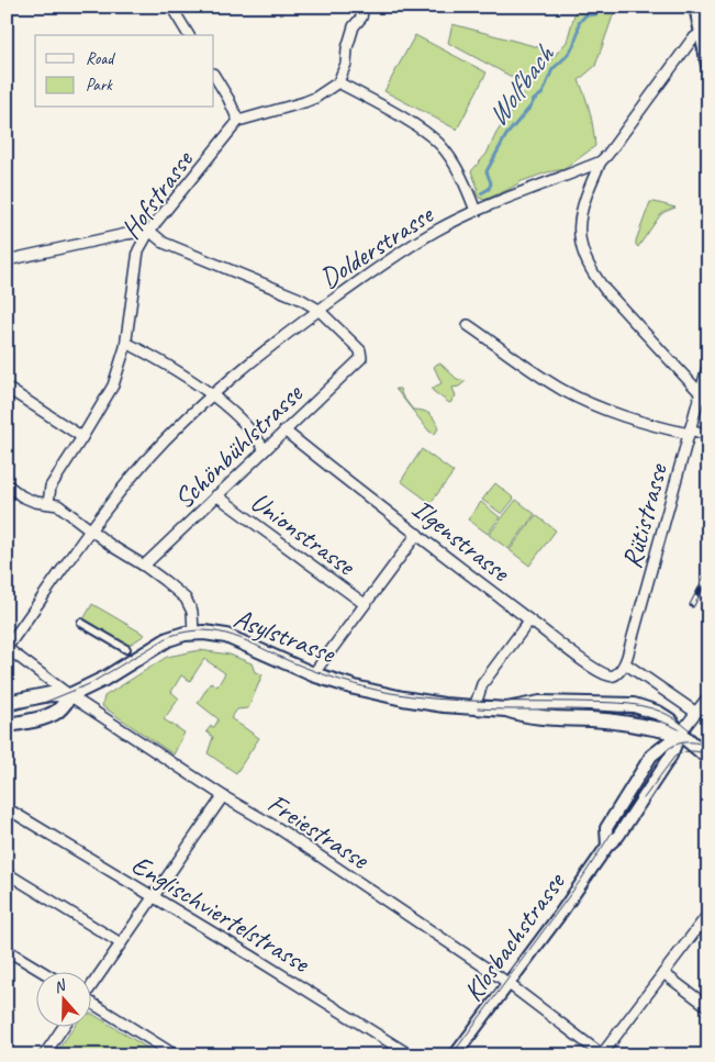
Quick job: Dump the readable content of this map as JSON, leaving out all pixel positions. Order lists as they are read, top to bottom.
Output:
{
  "streets": {
    "main road": ["Asylstrasse"],
    "street": [
      "Hofstrasse",
      "Dolderstrasse",
      "Schönbühlstrasse",
      "Rütistrasse",
      "Unionstrasse",
      "Ilgenstrasse",
      "Freiestrasse",
      "Englischviertelstrasse",
      "Klosbachstrasse"
    ]
  },
  "crossings": [
    ["Hofstrasse", "Asylstrasse"],
    ["Dolderstrasse", "Schönbühlstrasse"],
    ["Dolderstrasse", "Asylstrasse"],
    ["Dolderstrasse", "Freiestrasse"],
    ["Schönbühlstrasse", "Unionstrasse"],
    ["Schönbühlstrasse", "Ilgenstrasse"],
    ["Schönbühlstrasse", "Asylstrasse"],
    ["Rütistrasse", "Ilgenstrasse"],
    ["Asylstrasse", "Klosbachstrasse"],
    ["Freiestrasse", "Klosbachstrasse"]
  ],
  "water": ["Wolfbach"],
  "legend": ["Road", "Park"],
  "north": "top"
}
